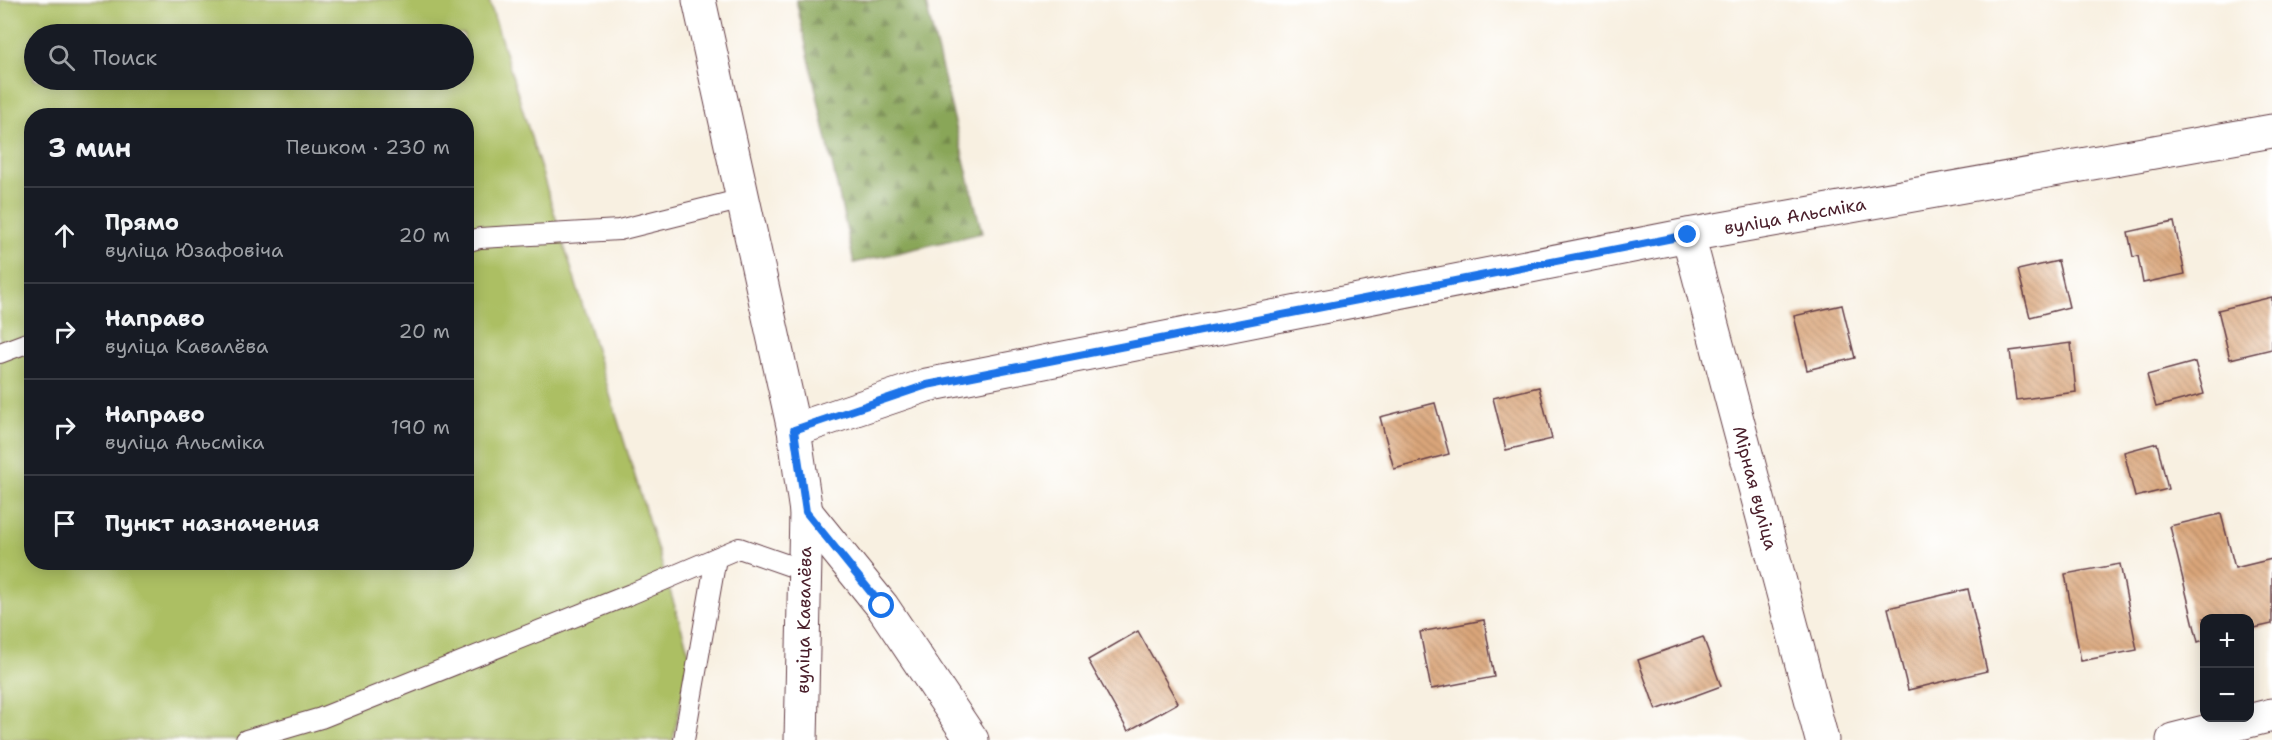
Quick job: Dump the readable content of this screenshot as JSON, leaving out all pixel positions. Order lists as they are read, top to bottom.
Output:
{
  "streets": {
    "street": ["вуліца Альсміка", "Мірная вуліца", "вуліца Кавалёва"]
  },
  "crossings": [
    ["вуліца Альсміка", "Мірная вуліца"],
    ["вуліца Альсміка", "вуліца Кавалёва"]
  ],
  "page": {
    "search": "Поиск",
    "heading": ["3 мин", "Пешком · 230 m"],
    "list": [
      ["Прямо", "вуліца Юзафовіча", "20 m"],
      ["Направо", "вуліца Кавалёва", "20 m"],
      ["Направо", "вуліца Альсміка", "190 m"],
      "Пункт назначения"
    ],
    "map_buttons": ["+", "−"]
  }
}
